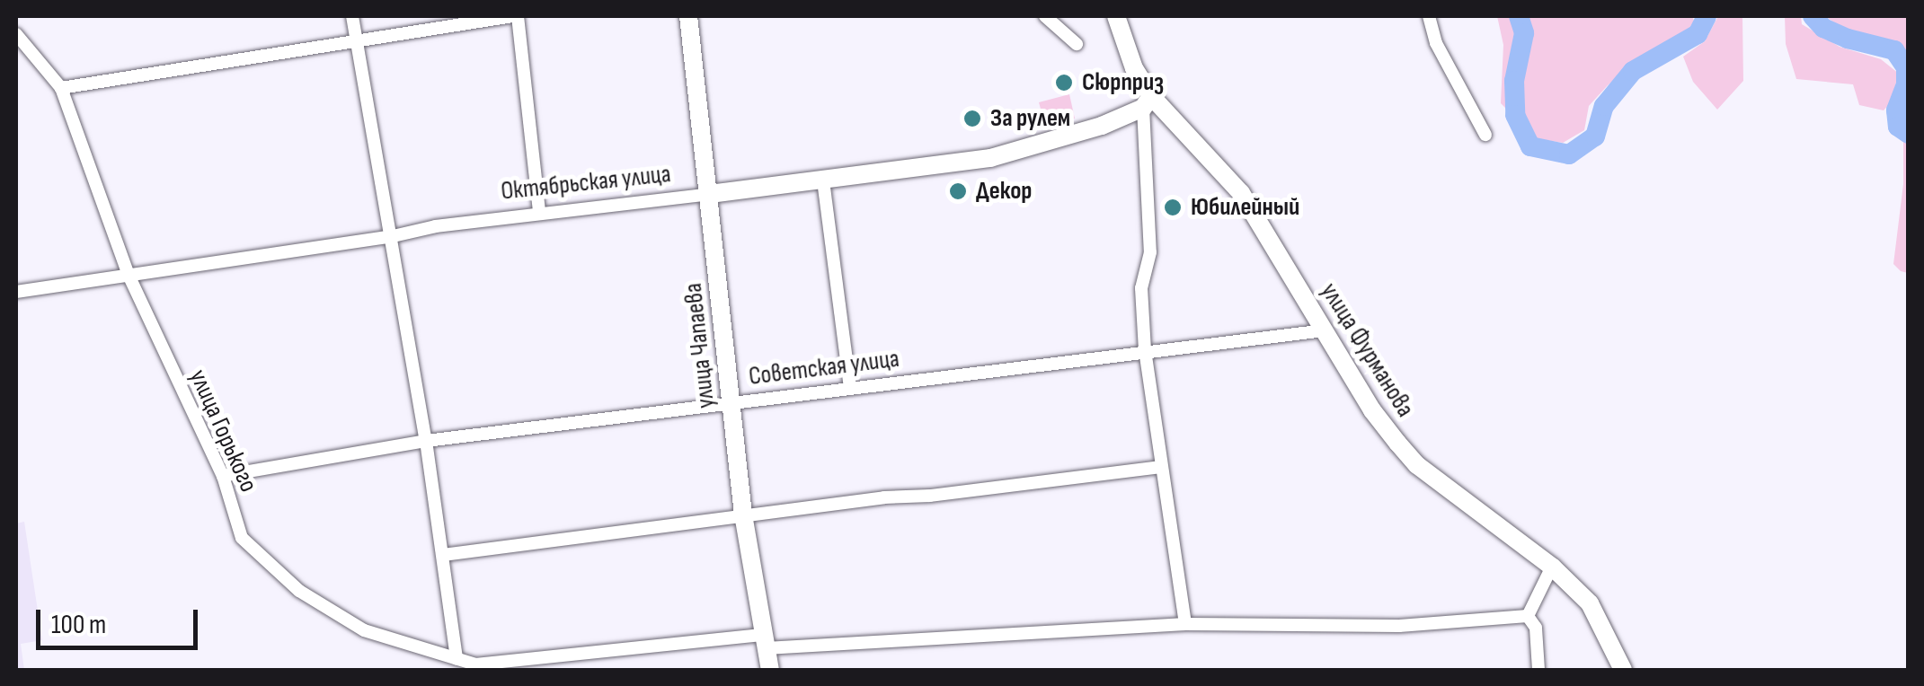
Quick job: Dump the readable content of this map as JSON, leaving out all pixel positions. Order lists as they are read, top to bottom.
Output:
{
  "streets": {
    "main road": ["Октябрьская улица", "улица Чапаева", "улица Фурманова"],
    "street": ["Советская улица", "улица Горького"]
  },
  "crossings": [
    ["Октябрьская улица", "улица Чапаева"],
    ["Октябрьская улица", "улица Фурманова"],
    ["Октябрьская улица", "улица Горького"],
    ["улица Чапаева", "Советская улица"],
    ["улица Чапаева", "улица Горького"],
    ["улица Фурманова", "Советская улица"],
    ["Советская улица", "улица Горького"]
  ],
  "places": [
    "Сюрприз",
    "За рулем",
    "Декор",
    "Юбилейный"
  ],
  "scale_bar": "100 m"
}
